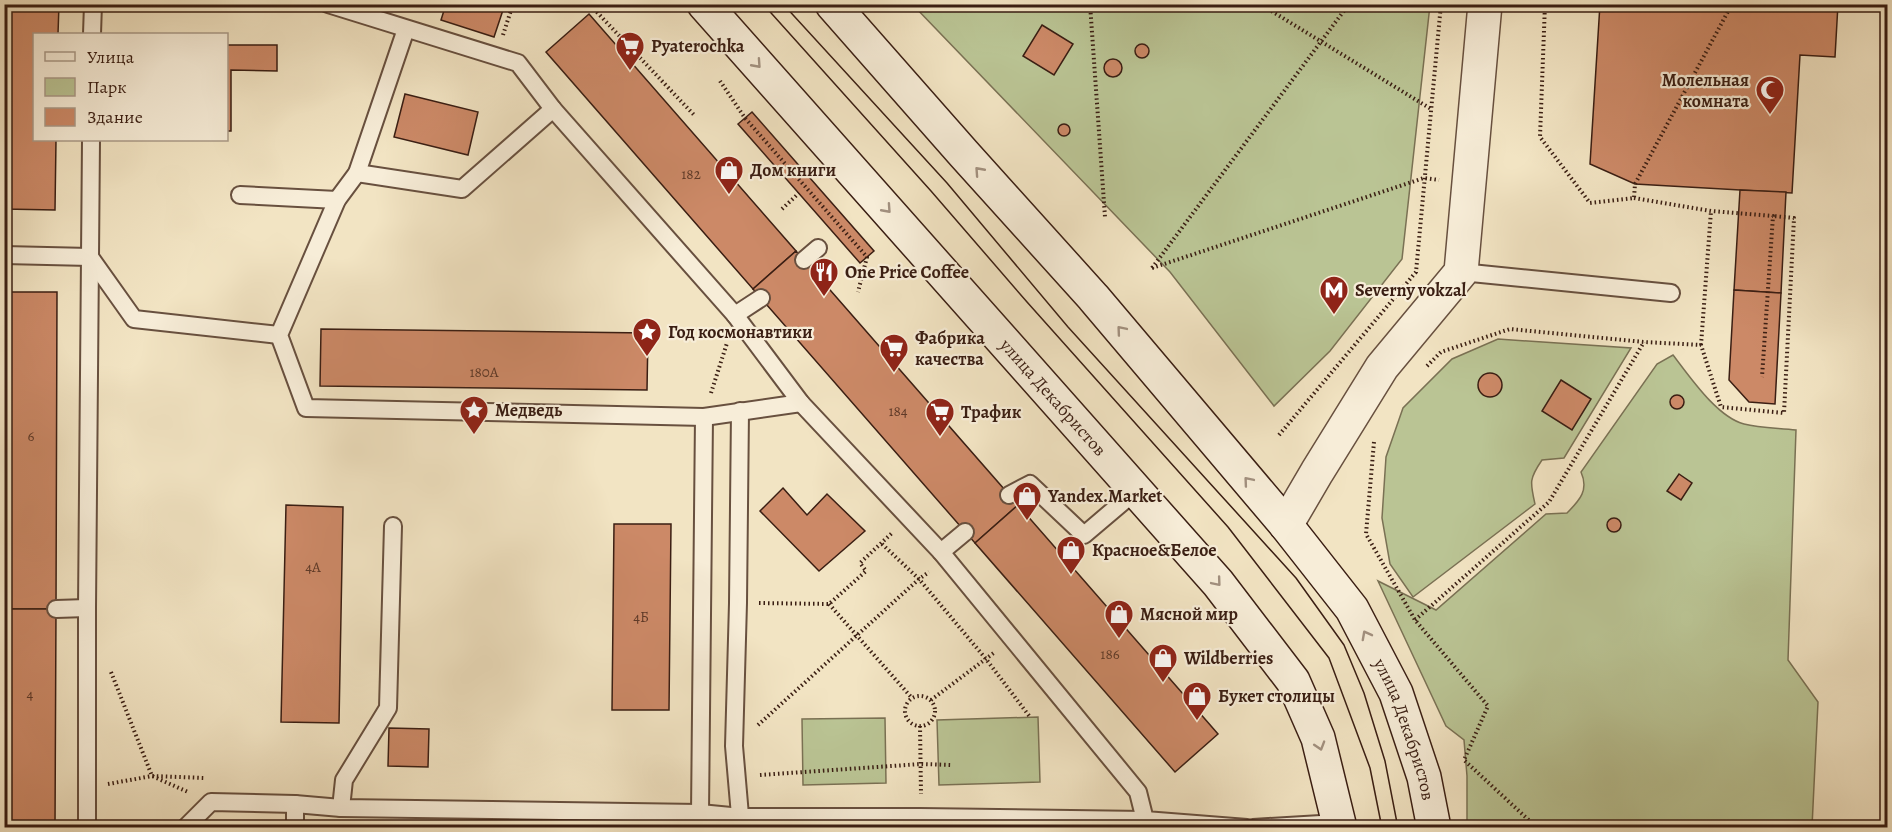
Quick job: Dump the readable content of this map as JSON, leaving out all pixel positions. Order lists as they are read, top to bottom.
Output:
{
  "streets": {
    "main road": ["улица Декабристов"]
  },
  "places": {
    "supermarket": ["Pyaterochka", "Фабрика качества", "Трафик"],
    "mosque": ["Молельная комната"],
    "shop": [
      "Дом книги",
      "Yandex.Market",
      "Красное&Белое",
      "Мясной мир",
      "Wildberries",
      "Букет столицы"
    ],
    "restaurant": ["One Price Coffee"],
    "metro station": ["Severny vokzal"],
    "place": ["Год космонавтики", "Медведь"]
  },
  "house_numbers": [
    "182",
    "180А",
    "184",
    "6",
    "4А",
    "4Б",
    "186",
    "4"
  ],
  "legend": ["Улица", "Парк", "Здание"]
}
